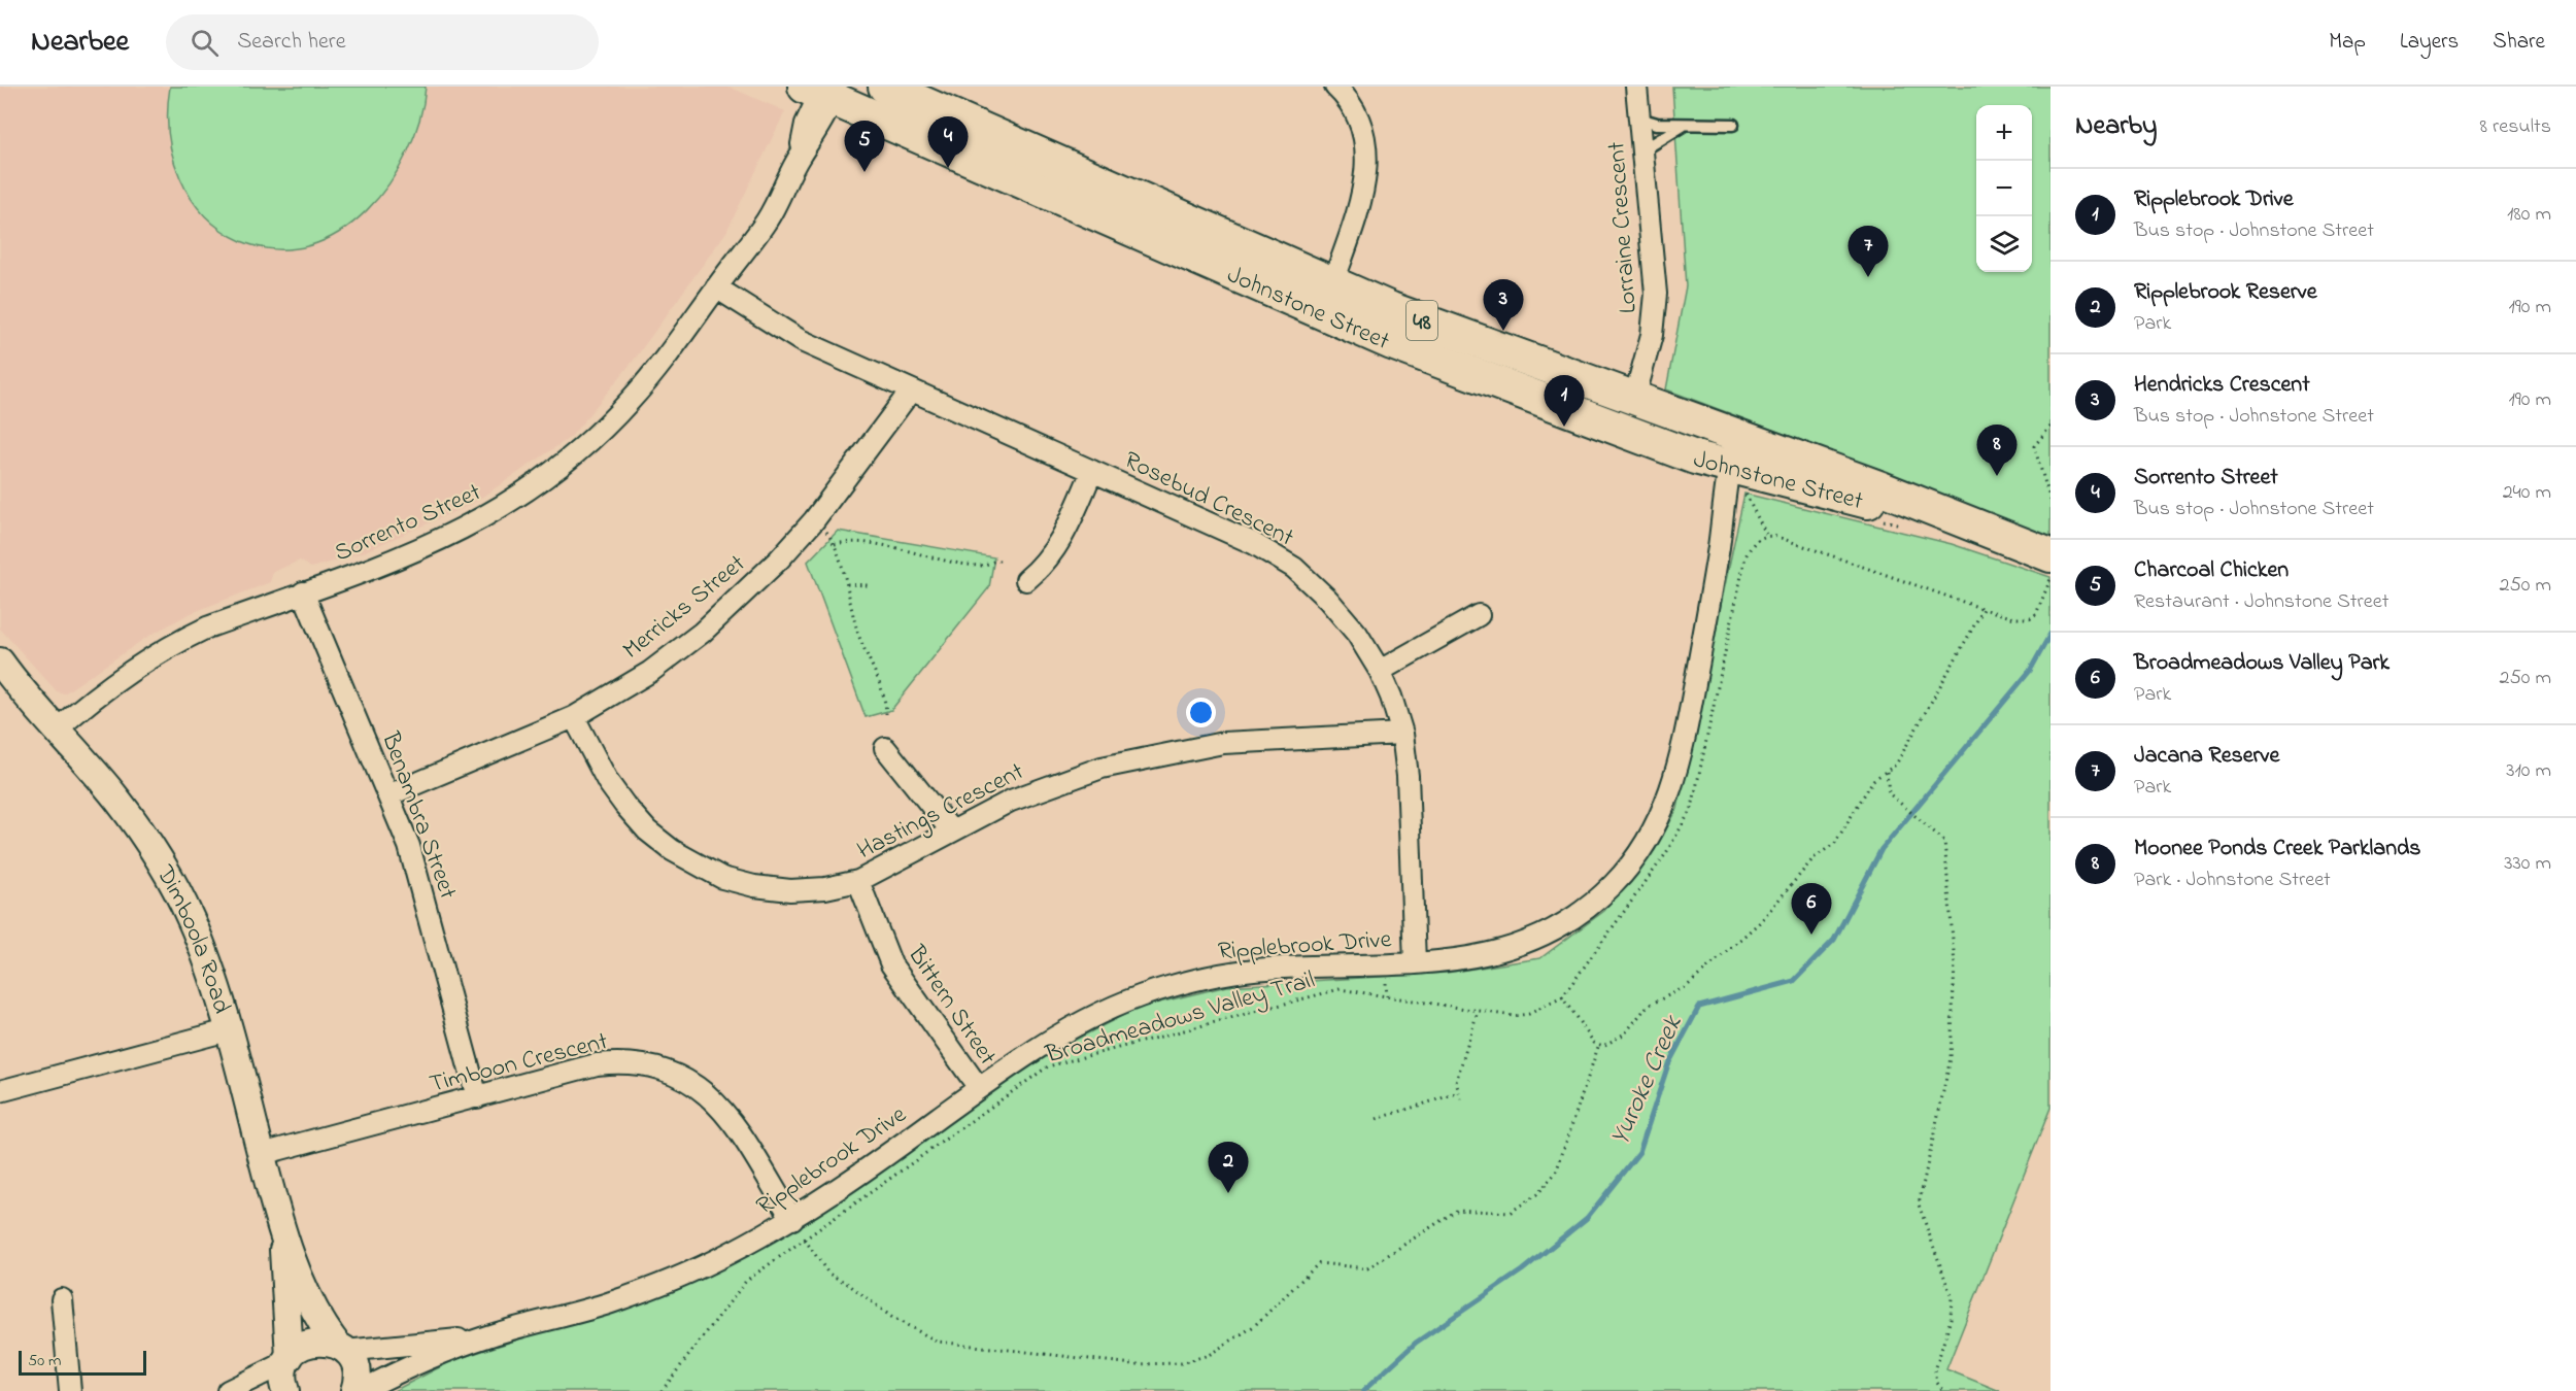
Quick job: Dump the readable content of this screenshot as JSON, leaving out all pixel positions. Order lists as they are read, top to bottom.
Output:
{
  "streets": {
    "main road": ["Johnstone Street", "48"],
    "street": [
      "Lorraine Crescent",
      "Rosebud Crescent",
      "Sorrento Street",
      "Merricks Street",
      "Hastings Crescent",
      "Benambra Street",
      "Dimboola Road",
      "Ripplebrook Drive",
      "Bittern Street",
      "Timboon Crescent"
    ],
    "path": ["Broadmeadows Valley Trail"]
  },
  "crossings": [
    ["Lorraine Crescent", "Johnstone Street"],
    ["Johnstone Street", "Sorrento Street"],
    ["Johnstone Street", "Ripplebrook Drive"],
    ["Johnstone Street", "Broadmeadows Valley Trail"],
    ["Rosebud Crescent", "Sorrento Street"],
    ["Rosebud Crescent", "Merricks Street"],
    ["Rosebud Crescent", "Hastings Crescent"],
    ["Rosebud Crescent", "Ripplebrook Drive"],
    ["Sorrento Street", "Benambra Street"],
    ["Sorrento Street", "Dimboola Road"],
    ["Merricks Street", "Hastings Crescent"],
    ["Merricks Street", "Benambra Street"],
    ["Hastings Crescent", "Bittern Street"],
    ["Benambra Street", "Timboon Crescent"],
    ["Dimboola Road", "Ripplebrook Drive"],
    ["Dimboola Road", "Timboon Crescent"],
    ["Ripplebrook Drive", "Bittern Street"],
    ["Ripplebrook Drive", "Timboon Crescent"]
  ],
  "water": ["Yuroke Creek"],
  "scale_bar": "50 m",
  "page": {
    "header": "Nearbee",
    "search": "Search here",
    "nav": ["Map", "Layers", "Share"],
    "heading": ["Nearby", "8 results"],
    "map_buttons": ["+", "−"],
    "pins": [
      "4",
      "5",
      "7",
      "3",
      "1",
      "8",
      "6",
      "2"
    ],
    "list": [
      {
        "mark": "1",
        "name": "Ripplebrook Drive",
        "note": "Bus stop · Johnstone Street",
        "value": "180 m"
      },
      {
        "mark": "2",
        "name": "Ripplebrook Reserve",
        "note": "Park",
        "value": "190 m"
      },
      {
        "mark": "3",
        "name": "Hendricks Crescent",
        "note": "Bus stop · Johnstone Street",
        "value": "190 m"
      },
      {
        "mark": "4",
        "name": "Sorrento Street",
        "note": "Bus stop · Johnstone Street",
        "value": "240 m"
      },
      {
        "mark": "5",
        "name": "Charcoal Chicken",
        "note": "Restaurant · Johnstone Street",
        "value": "250 m"
      },
      {
        "mark": "6",
        "name": "Broadmeadows Valley Park",
        "note": "Park",
        "value": "250 m"
      },
      {
        "mark": "7",
        "name": "Jacana Reserve",
        "note": "Park",
        "value": "310 m"
      },
      {
        "mark": "8",
        "name": "Moonee Ponds Creek Parklands",
        "note": "Park · Johnstone Street",
        "value": "330 m"
      }
    ],
    "scale": "50 m"
  }
}
